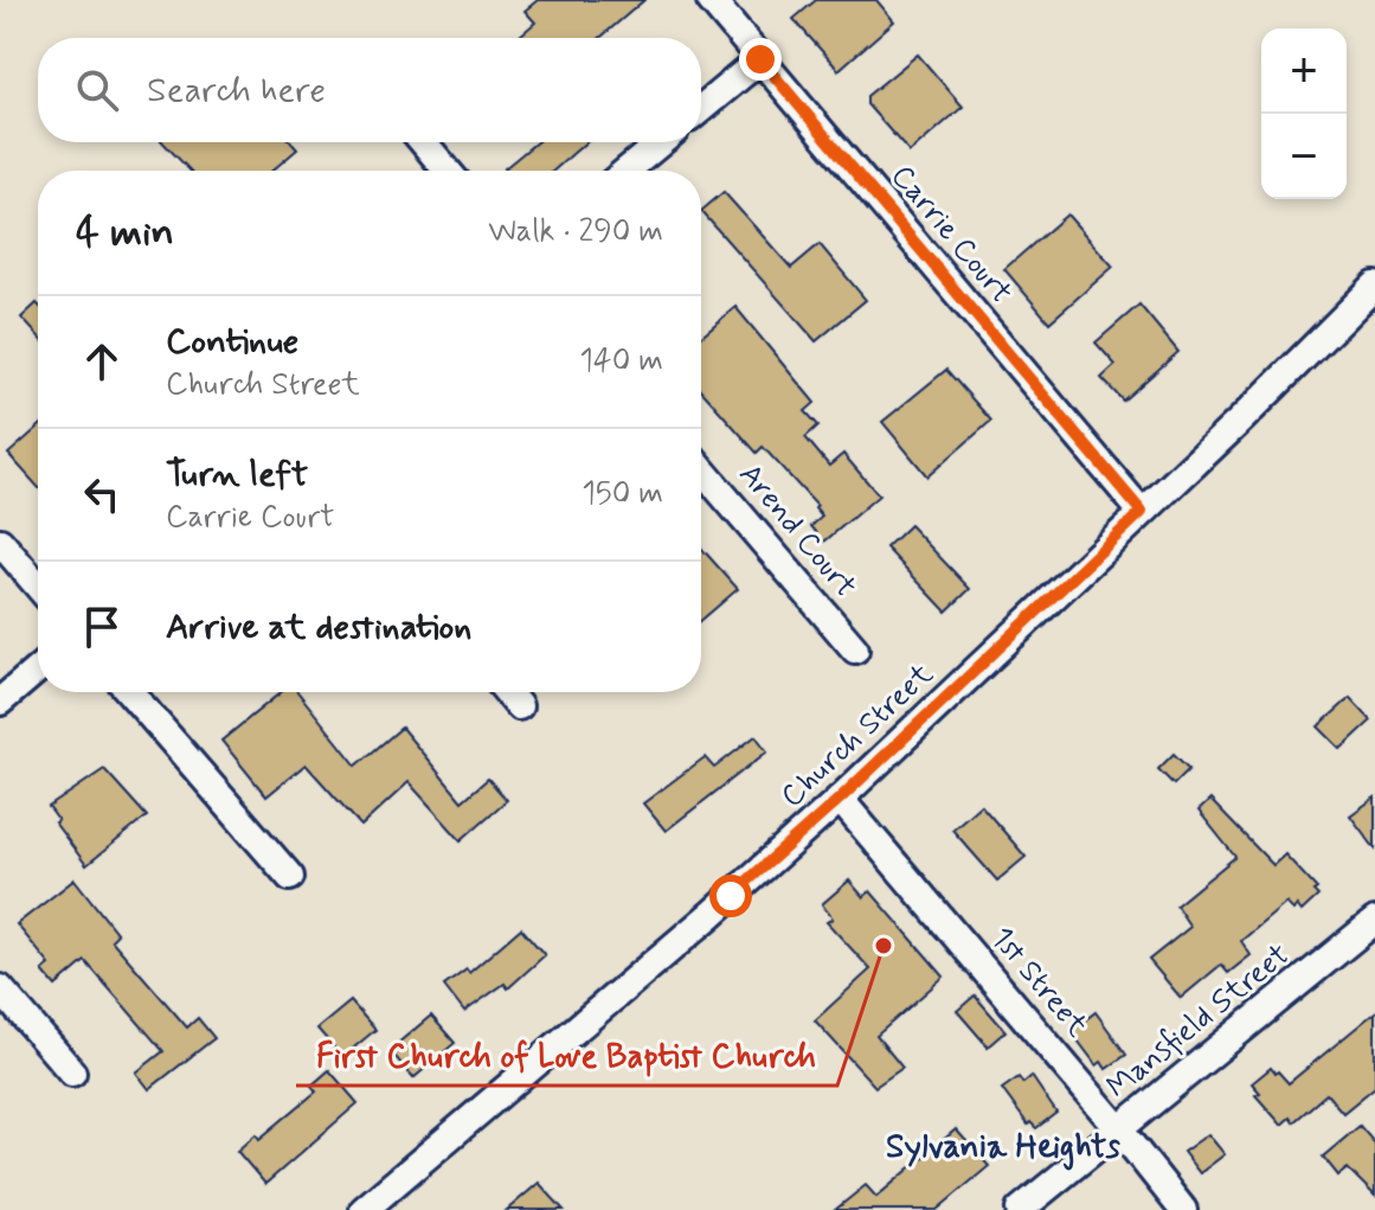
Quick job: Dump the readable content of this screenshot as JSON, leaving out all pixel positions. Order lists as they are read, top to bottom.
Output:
{
  "streets": {
    "street": [
      "Carrie Court",
      "Arend Court",
      "Church Street",
      "1st Street",
      "Mansfield Street"
    ]
  },
  "crossings": [
    ["Carrie Court", "Church Street"],
    ["Church Street", "1st Street"],
    ["1st Street", "Mansfield Street"]
  ],
  "districts": ["Sylvania Heights"],
  "places": ["First Church of Love Baptist Church"],
  "page": {
    "map_buttons": ["+", "−"],
    "search": "Search here",
    "heading": ["4 min", "Walk · 290 m"],
    "list": [
      ["Continue", "Church Street", "140 m"],
      ["Turn left", "Carrie Court", "150 m"],
      "Arrive at destination"
    ]
  }
}
